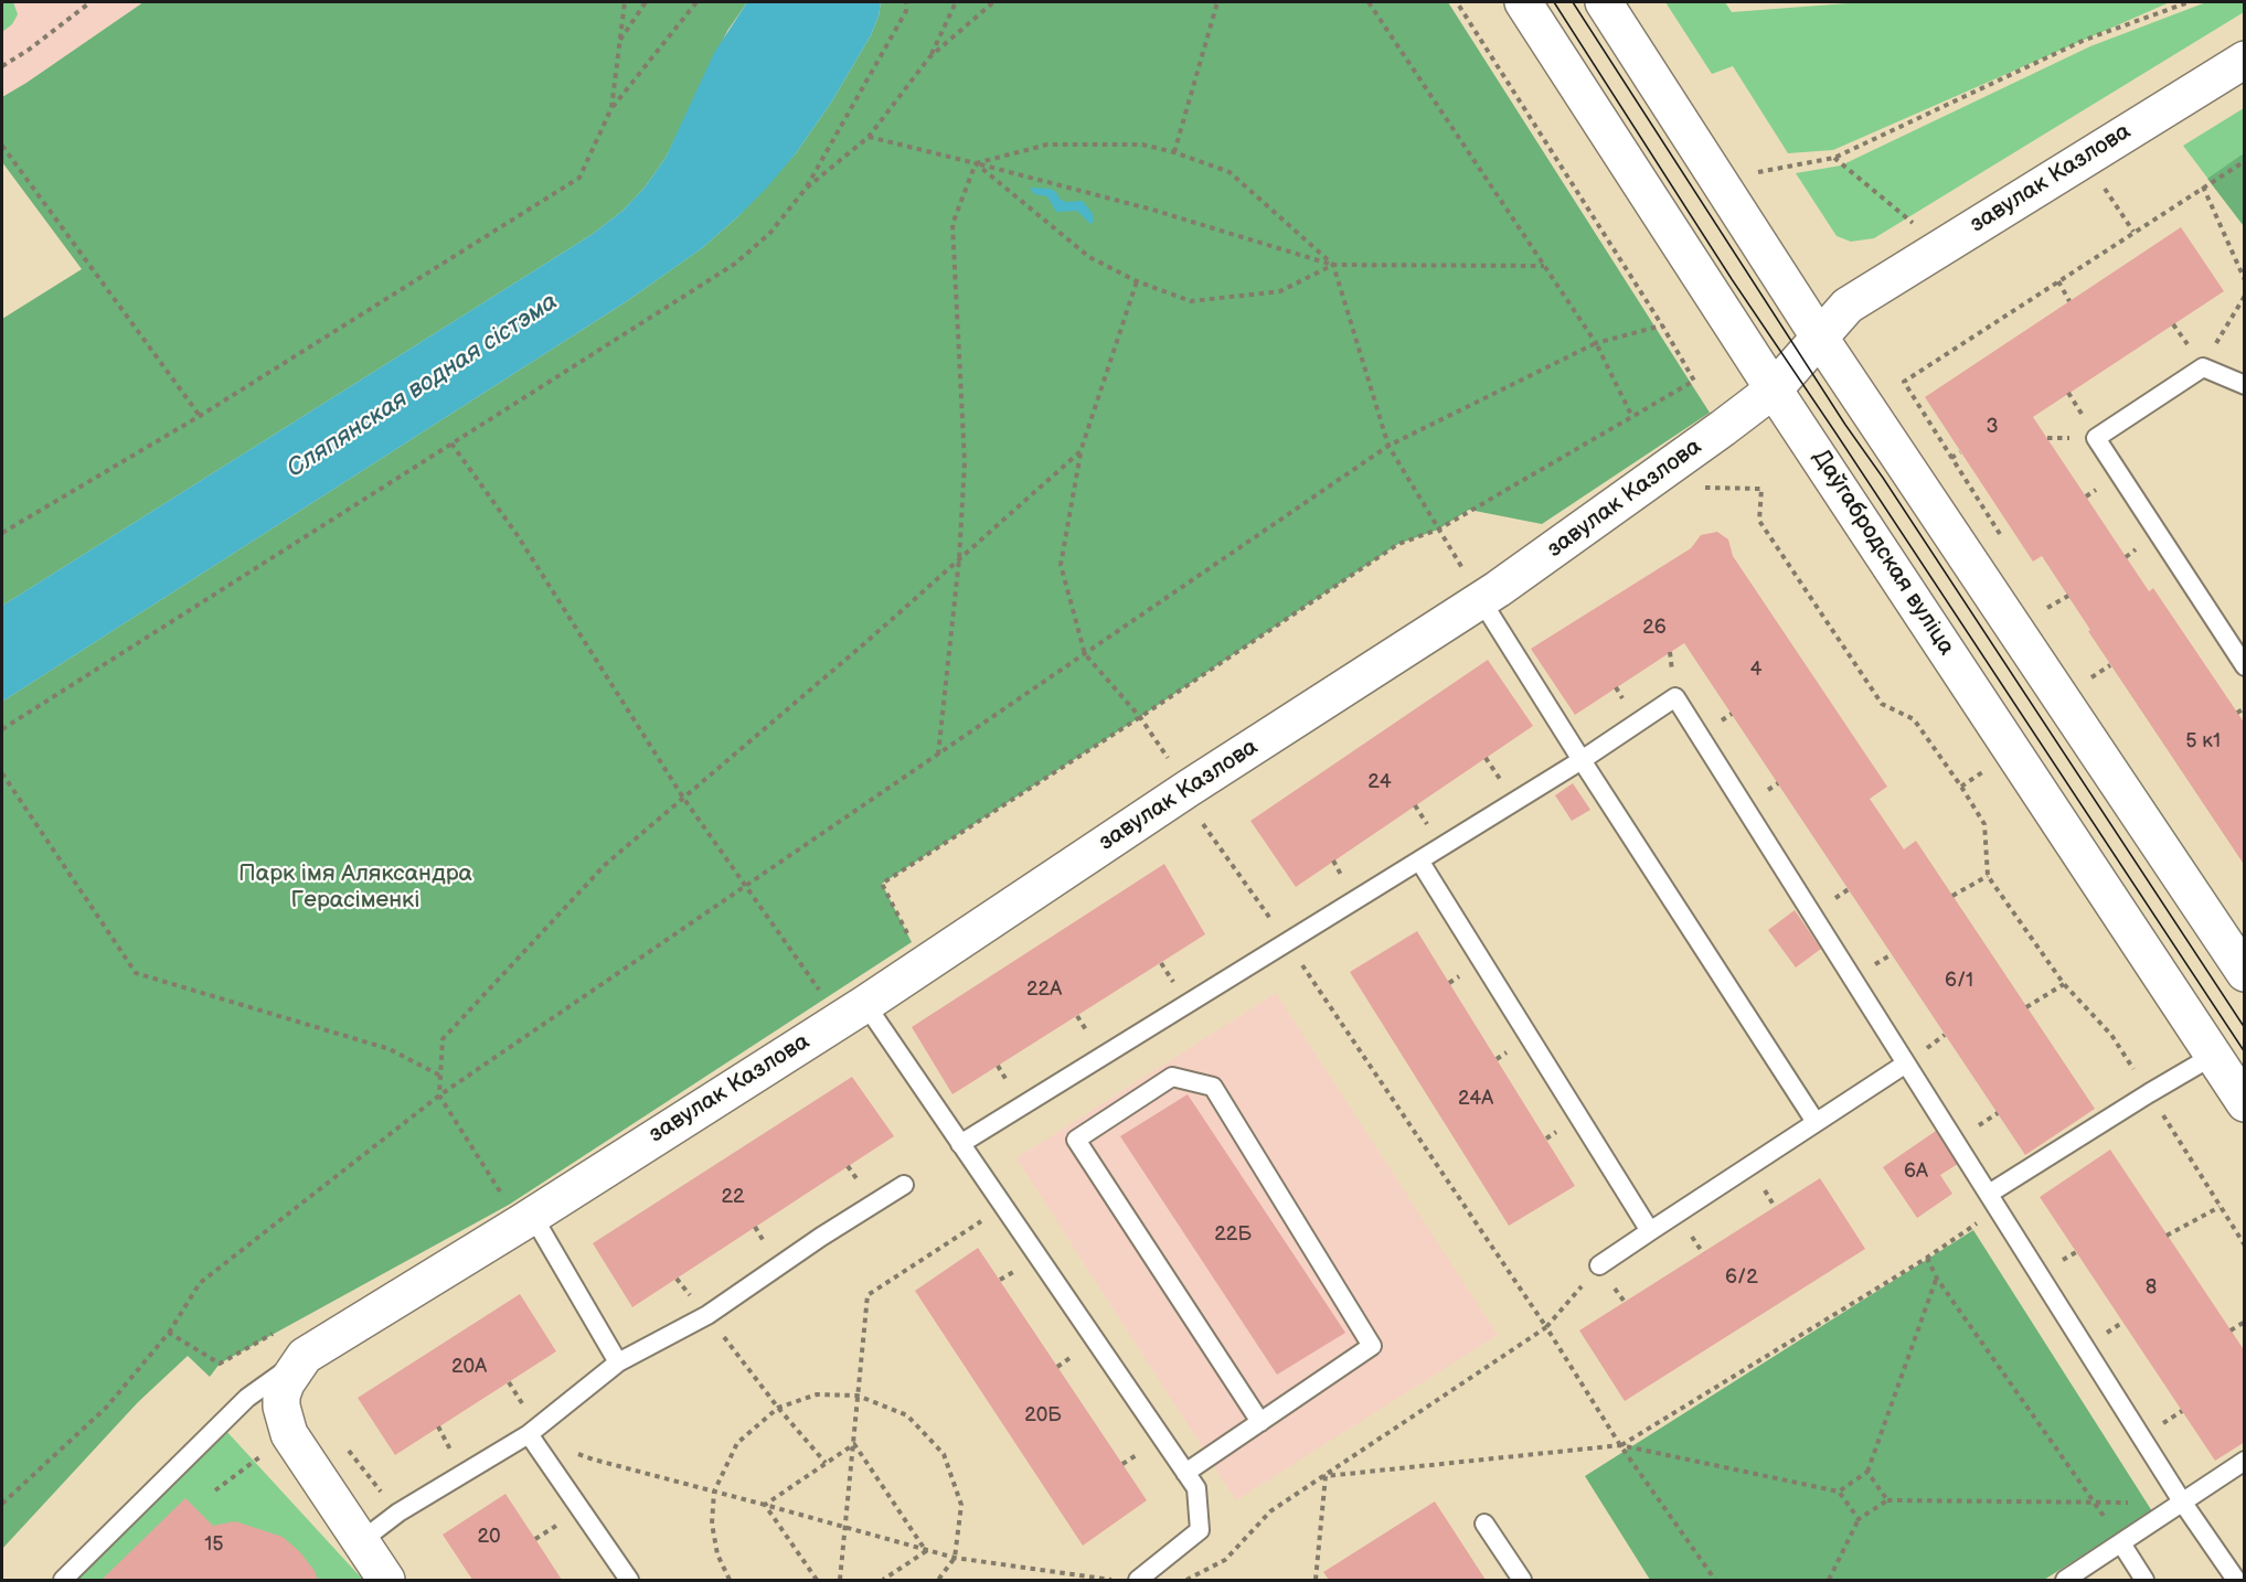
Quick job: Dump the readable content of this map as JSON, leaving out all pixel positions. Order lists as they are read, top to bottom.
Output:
{
  "streets": {
    "main road": ["завулак Казлова", "Даўгабродская вуліца"]
  },
  "crossings": [
    ["завулак Казлова", "Даўгабродская вуліца"]
  ],
  "water": ["Сляпянская водная сістэма"],
  "parks": ["Парк імя Аляксандра Герасіменкі"],
  "house_numbers": [
    "3",
    "26",
    "4",
    "5 к1",
    "24",
    "6/1",
    "22А",
    "24А",
    "6А",
    "22",
    "22Б",
    "6/2",
    "8",
    "20А",
    "20Б",
    "20",
    "15"
  ]
}
